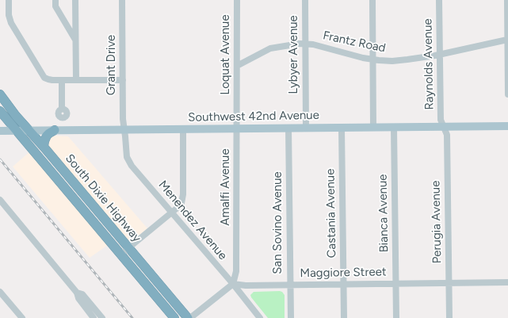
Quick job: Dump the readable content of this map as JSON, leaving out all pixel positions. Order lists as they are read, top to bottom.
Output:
{
  "streets": {
    "highway": ["South Dixie Highway"],
    "main road": ["Southwest 42nd Avenue"],
    "street": [
      "Frantz Road",
      "Loquat Avenue",
      "Lybyer Avenue",
      "Raynolds Avenue",
      "Grant Drive",
      "Amalfi Avenue",
      "Castania Avenue",
      "Bianca Avenue",
      "Menendez Avenue",
      "Perugia Avenue",
      "San Sovino Avenue",
      "Maggiore Street"
    ]
  },
  "crossings": [
    ["Frantz Road", "Loquat Avenue"],
    ["Frantz Road", "Lybyer Avenue"],
    ["Frantz Road", "Raynolds Avenue"],
    ["Loquat Avenue", "Southwest 42nd Avenue"],
    ["Loquat Avenue", "Amalfi Avenue"],
    ["Lybyer Avenue", "Southwest 42nd Avenue"],
    ["Raynolds Avenue", "Southwest 42nd Avenue"],
    ["Raynolds Avenue", "Perugia Avenue"],
    ["Grant Drive", "Southwest 42nd Avenue"],
    ["Grant Drive", "Menendez Avenue"],
    ["Southwest 42nd Avenue", "Amalfi Avenue"],
    ["Southwest 42nd Avenue", "South Dixie Highway"],
    ["Southwest 42nd Avenue", "Castania Avenue"],
    ["Southwest 42nd Avenue", "Bianca Avenue"],
    ["Southwest 42nd Avenue", "Menendez Avenue"],
    ["Southwest 42nd Avenue", "Perugia Avenue"],
    ["Southwest 42nd Avenue", "San Sovino Avenue"],
    ["Amalfi Avenue", "Menendez Avenue"],
    ["Amalfi Avenue", "Maggiore Street"],
    ["Castania Avenue", "Maggiore Street"],
    ["Bianca Avenue", "Maggiore Street"],
    ["Menendez Avenue", "Maggiore Street"],
    ["Perugia Avenue", "Maggiore Street"],
    ["San Sovino Avenue", "Maggiore Street"]
  ]
}
